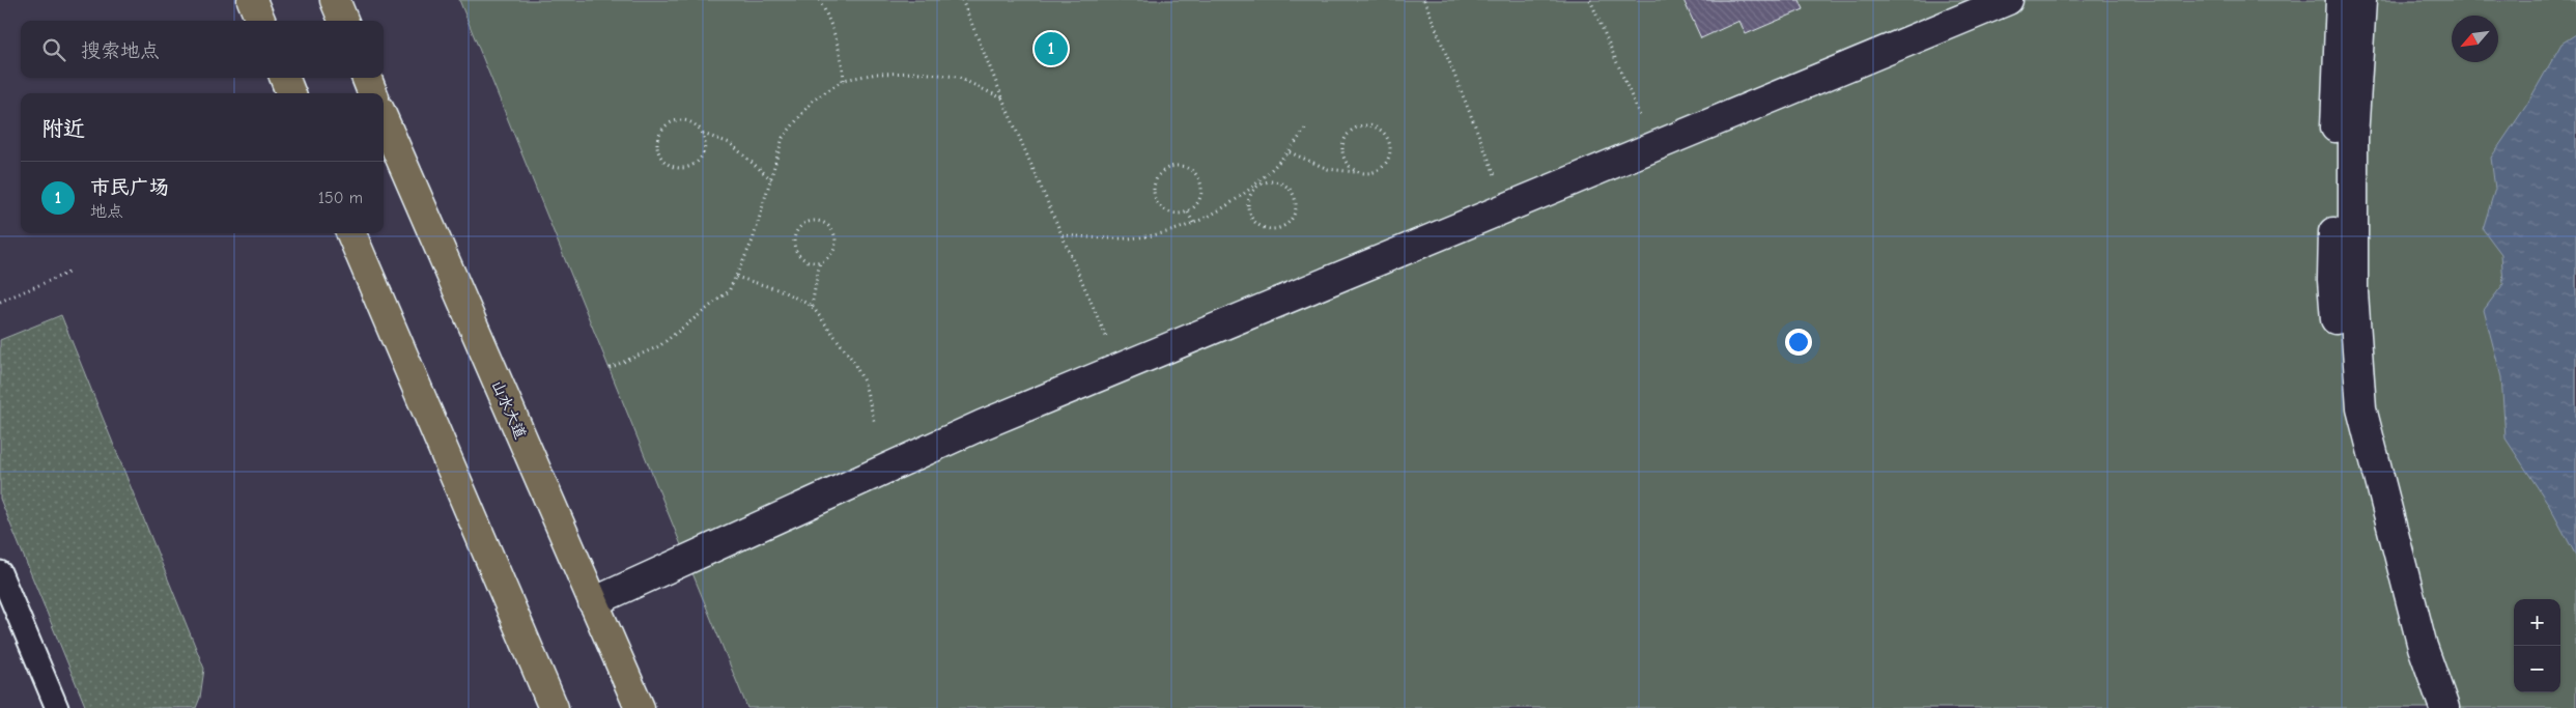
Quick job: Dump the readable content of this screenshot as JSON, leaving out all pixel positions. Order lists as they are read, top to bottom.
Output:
{
  "streets": {
    "main road": ["山水大道"]
  },
  "north": "bottom left",
  "page": {
    "search": "搜索地点",
    "pins": "1",
    "heading": "附近",
    "list": [
      {
        "mark": "1",
        "name": "市民广场",
        "note": "地点",
        "value": "150 m"
      }
    ],
    "map_buttons": ["+", "−"]
  }
}
